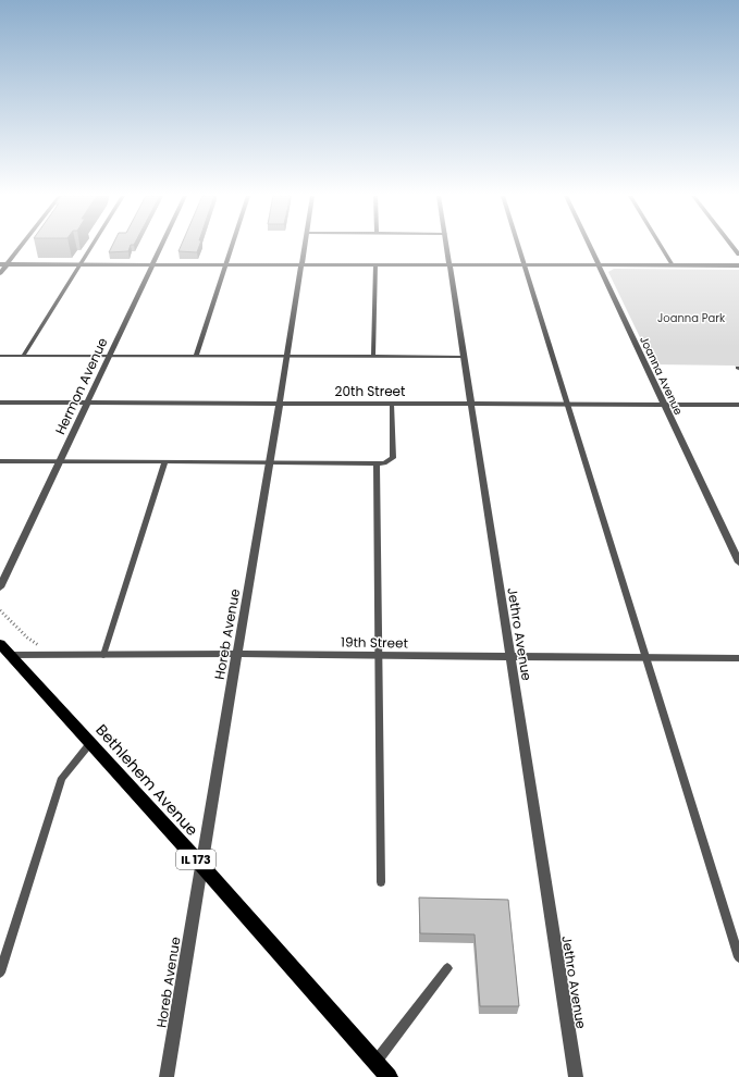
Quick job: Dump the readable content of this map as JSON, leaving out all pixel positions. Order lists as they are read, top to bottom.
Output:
{
  "streets": {
    "main road": ["Bethlehem Avenue", "IL 173"],
    "street": [
      "Joanna Avenue",
      "Hermon Avenue",
      "20th Street",
      "Horeb Avenue",
      "Jethro Avenue",
      "19th Street"
    ]
  },
  "crossings": [
    ["Joanna Avenue", "20th Street"],
    ["Hermon Avenue", "20th Street"],
    ["20th Street", "Horeb Avenue"],
    ["20th Street", "Jethro Avenue"],
    ["Horeb Avenue", "19th Street"],
    ["Horeb Avenue", "Bethlehem Avenue"],
    ["Jethro Avenue", "19th Street"],
    ["19th Street", "Bethlehem Avenue"]
  ],
  "parks": ["Joanna Park"]
}
